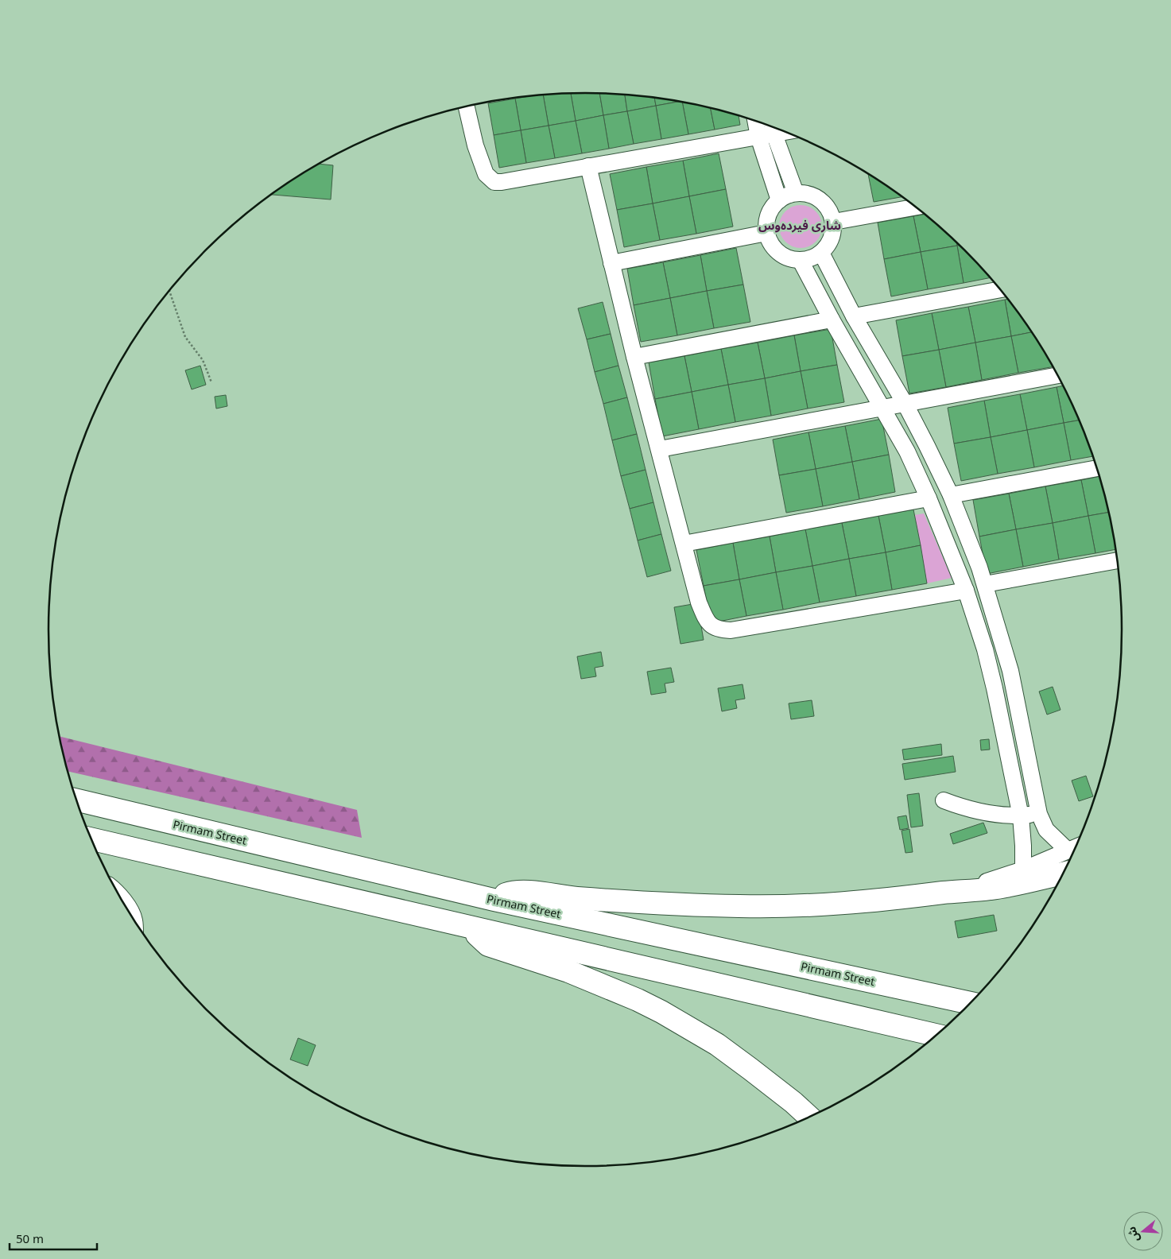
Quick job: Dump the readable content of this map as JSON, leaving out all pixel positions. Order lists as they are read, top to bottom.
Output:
{
  "streets": {
    "highway": ["Pirmam Street"]
  },
  "districts": ["شاری فیردەوس"],
  "scale_bar": "50 m",
  "north": "left"
}
